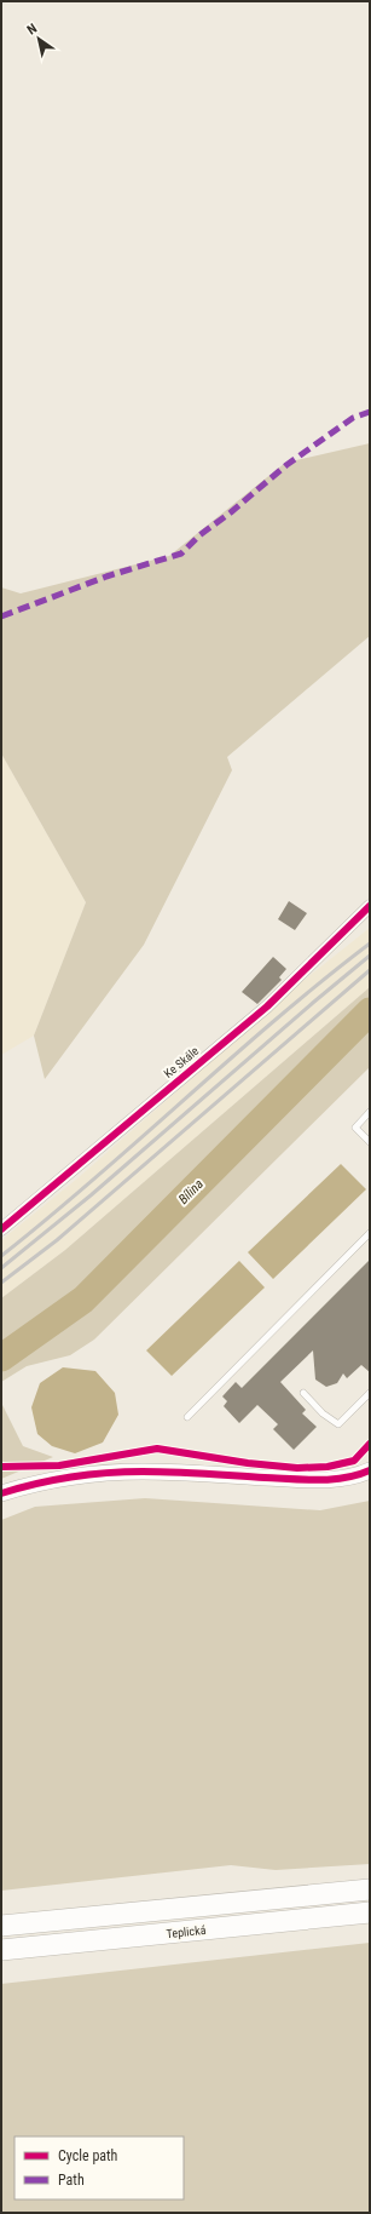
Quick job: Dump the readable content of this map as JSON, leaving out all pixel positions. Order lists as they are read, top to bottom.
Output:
{
  "streets": {
    "highway": ["Teplická"],
    "street": ["Ke Skále"]
  },
  "water": ["Bílina"],
  "legend": ["Cycle path", "Path"],
  "north": "top left"
}
